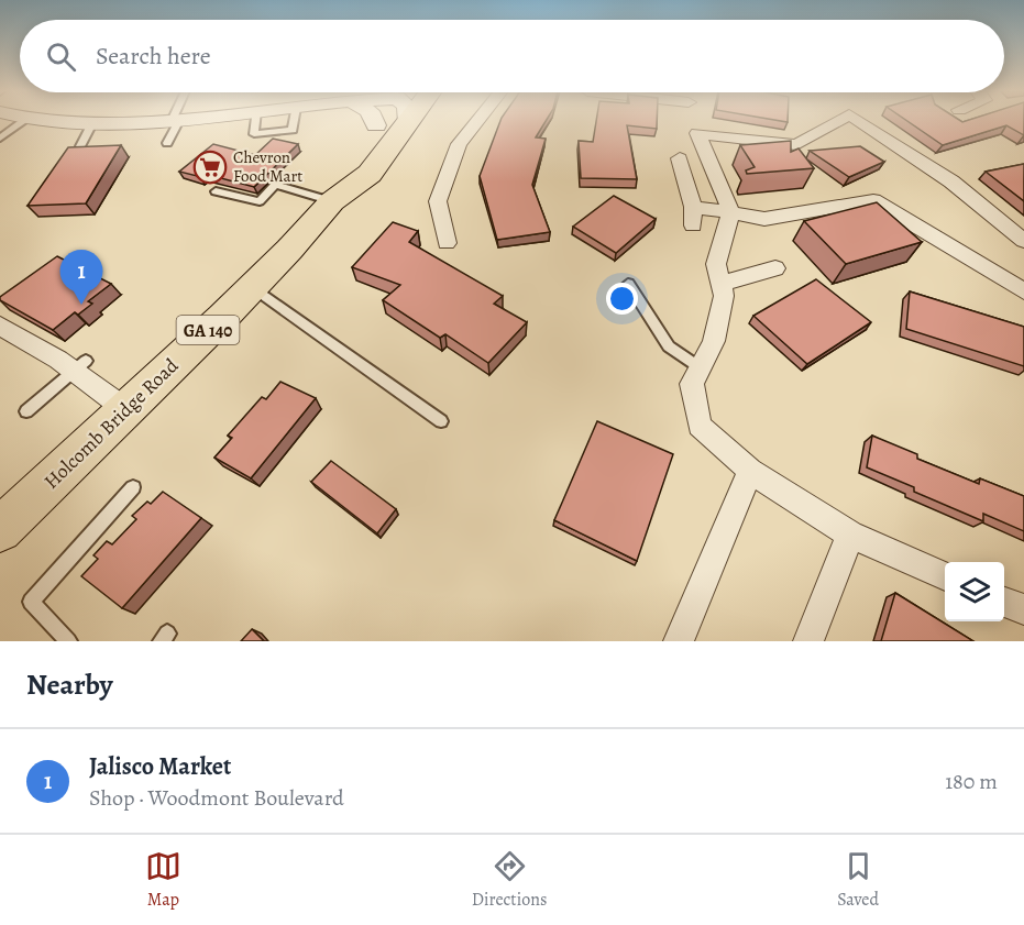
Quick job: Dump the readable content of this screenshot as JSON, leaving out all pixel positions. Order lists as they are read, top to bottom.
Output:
{
  "streets": {
    "main road": ["GA 140", "Holcomb Bridge Road"]
  },
  "places": {
    "supermarket": ["Chevron Food Mart"]
  },
  "page": {
    "search": "Search here",
    "pins": "1",
    "heading": "Nearby",
    "list": [
      {
        "mark": "1",
        "name": "Jalisco Market",
        "note": "Shop · Woodmont Boulevard",
        "value": "180 m"
      }
    ],
    "nav": ["Map", "Directions", "Saved"]
  }
}
